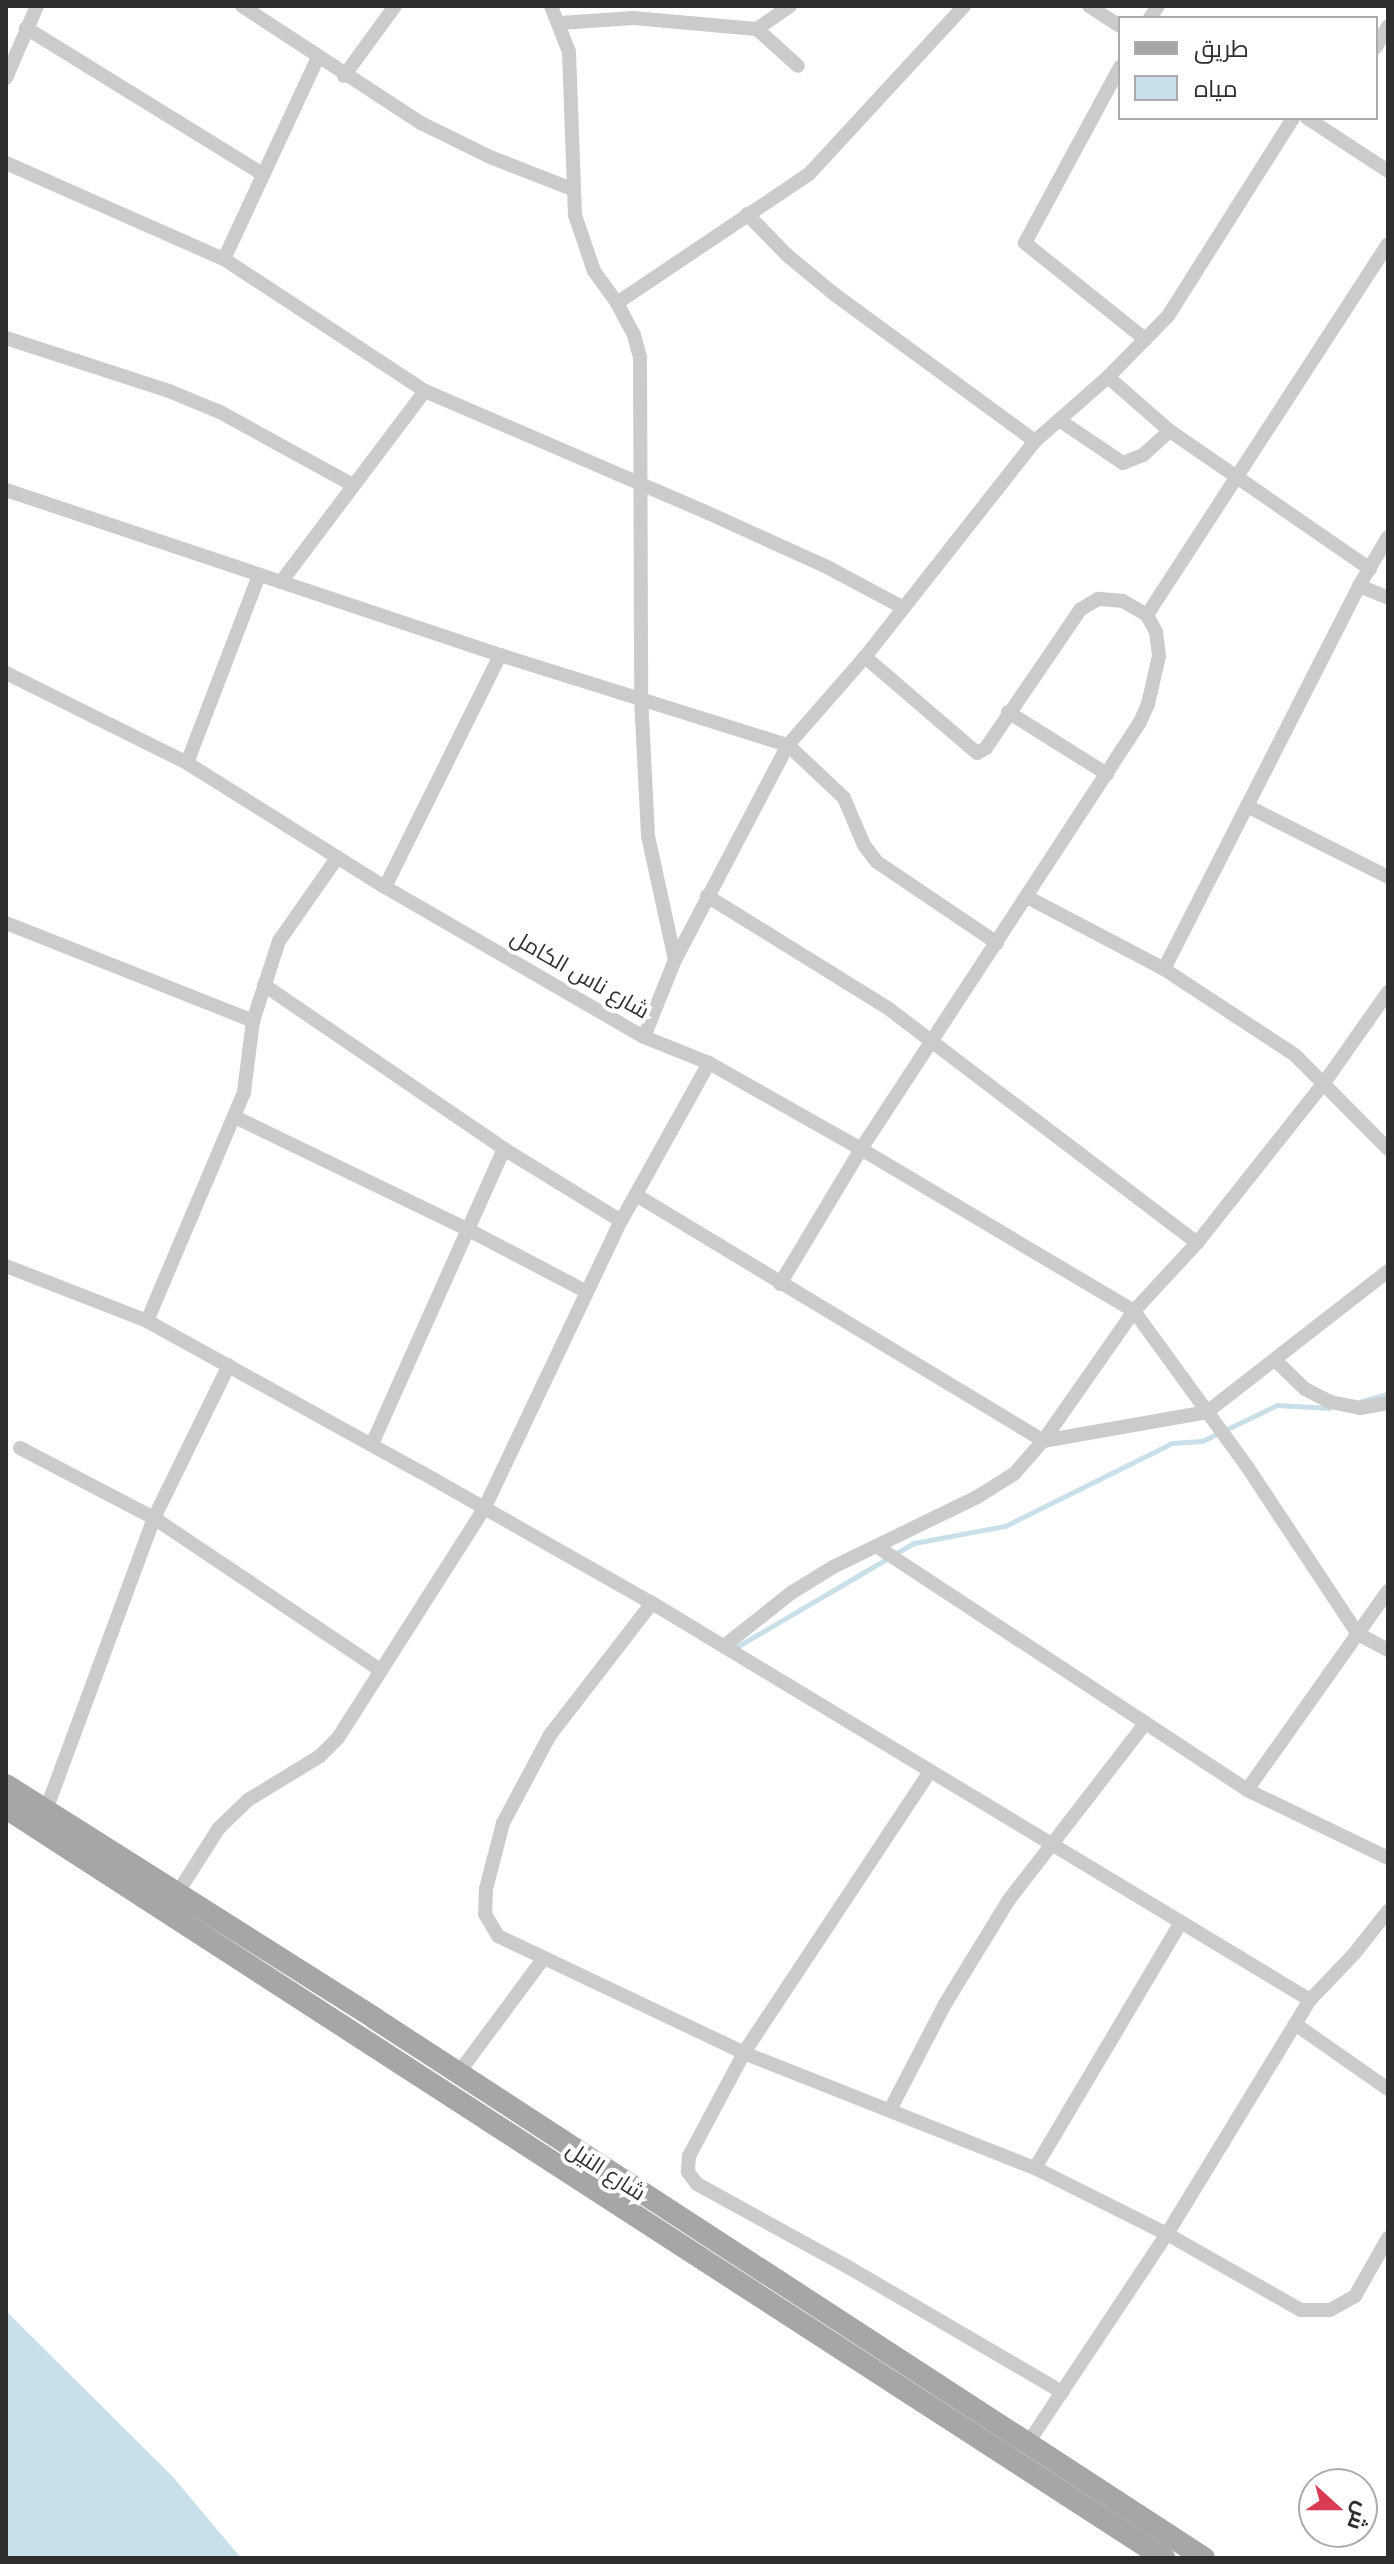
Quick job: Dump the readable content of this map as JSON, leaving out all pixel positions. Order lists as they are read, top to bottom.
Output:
{
  "streets": {
    "main road": ["شارع النيل"],
    "street": ["شارع ناس الكامل"]
  },
  "legend": ["طريق", "مياه"],
  "north": "right"
}
